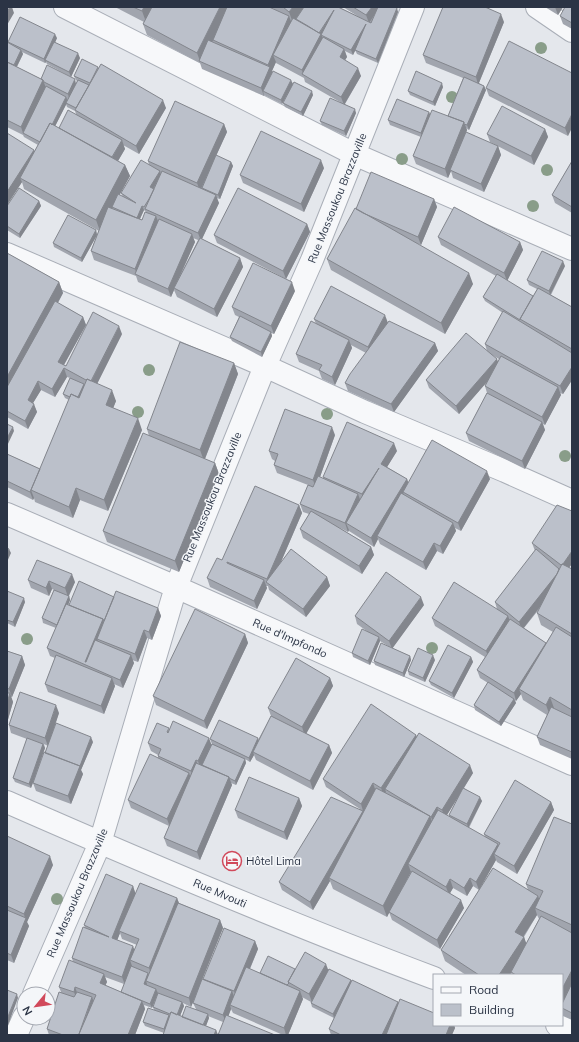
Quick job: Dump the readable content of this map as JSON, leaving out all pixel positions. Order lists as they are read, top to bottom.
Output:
{
  "streets": {
    "street": ["Rue Massoukou Brazzaville", "Rue d'Impfondo", "Rue Mvouti"]
  },
  "crossings": [
    ["Rue Massoukou Brazzaville", "Rue d'Impfondo"],
    ["Rue Massoukou Brazzaville", "Rue Mvouti"]
  ],
  "places": {
    "hotel": ["Hôtel Lima"]
  },
  "legend": ["Road", "Building"],
  "north": "bottom left"
}
